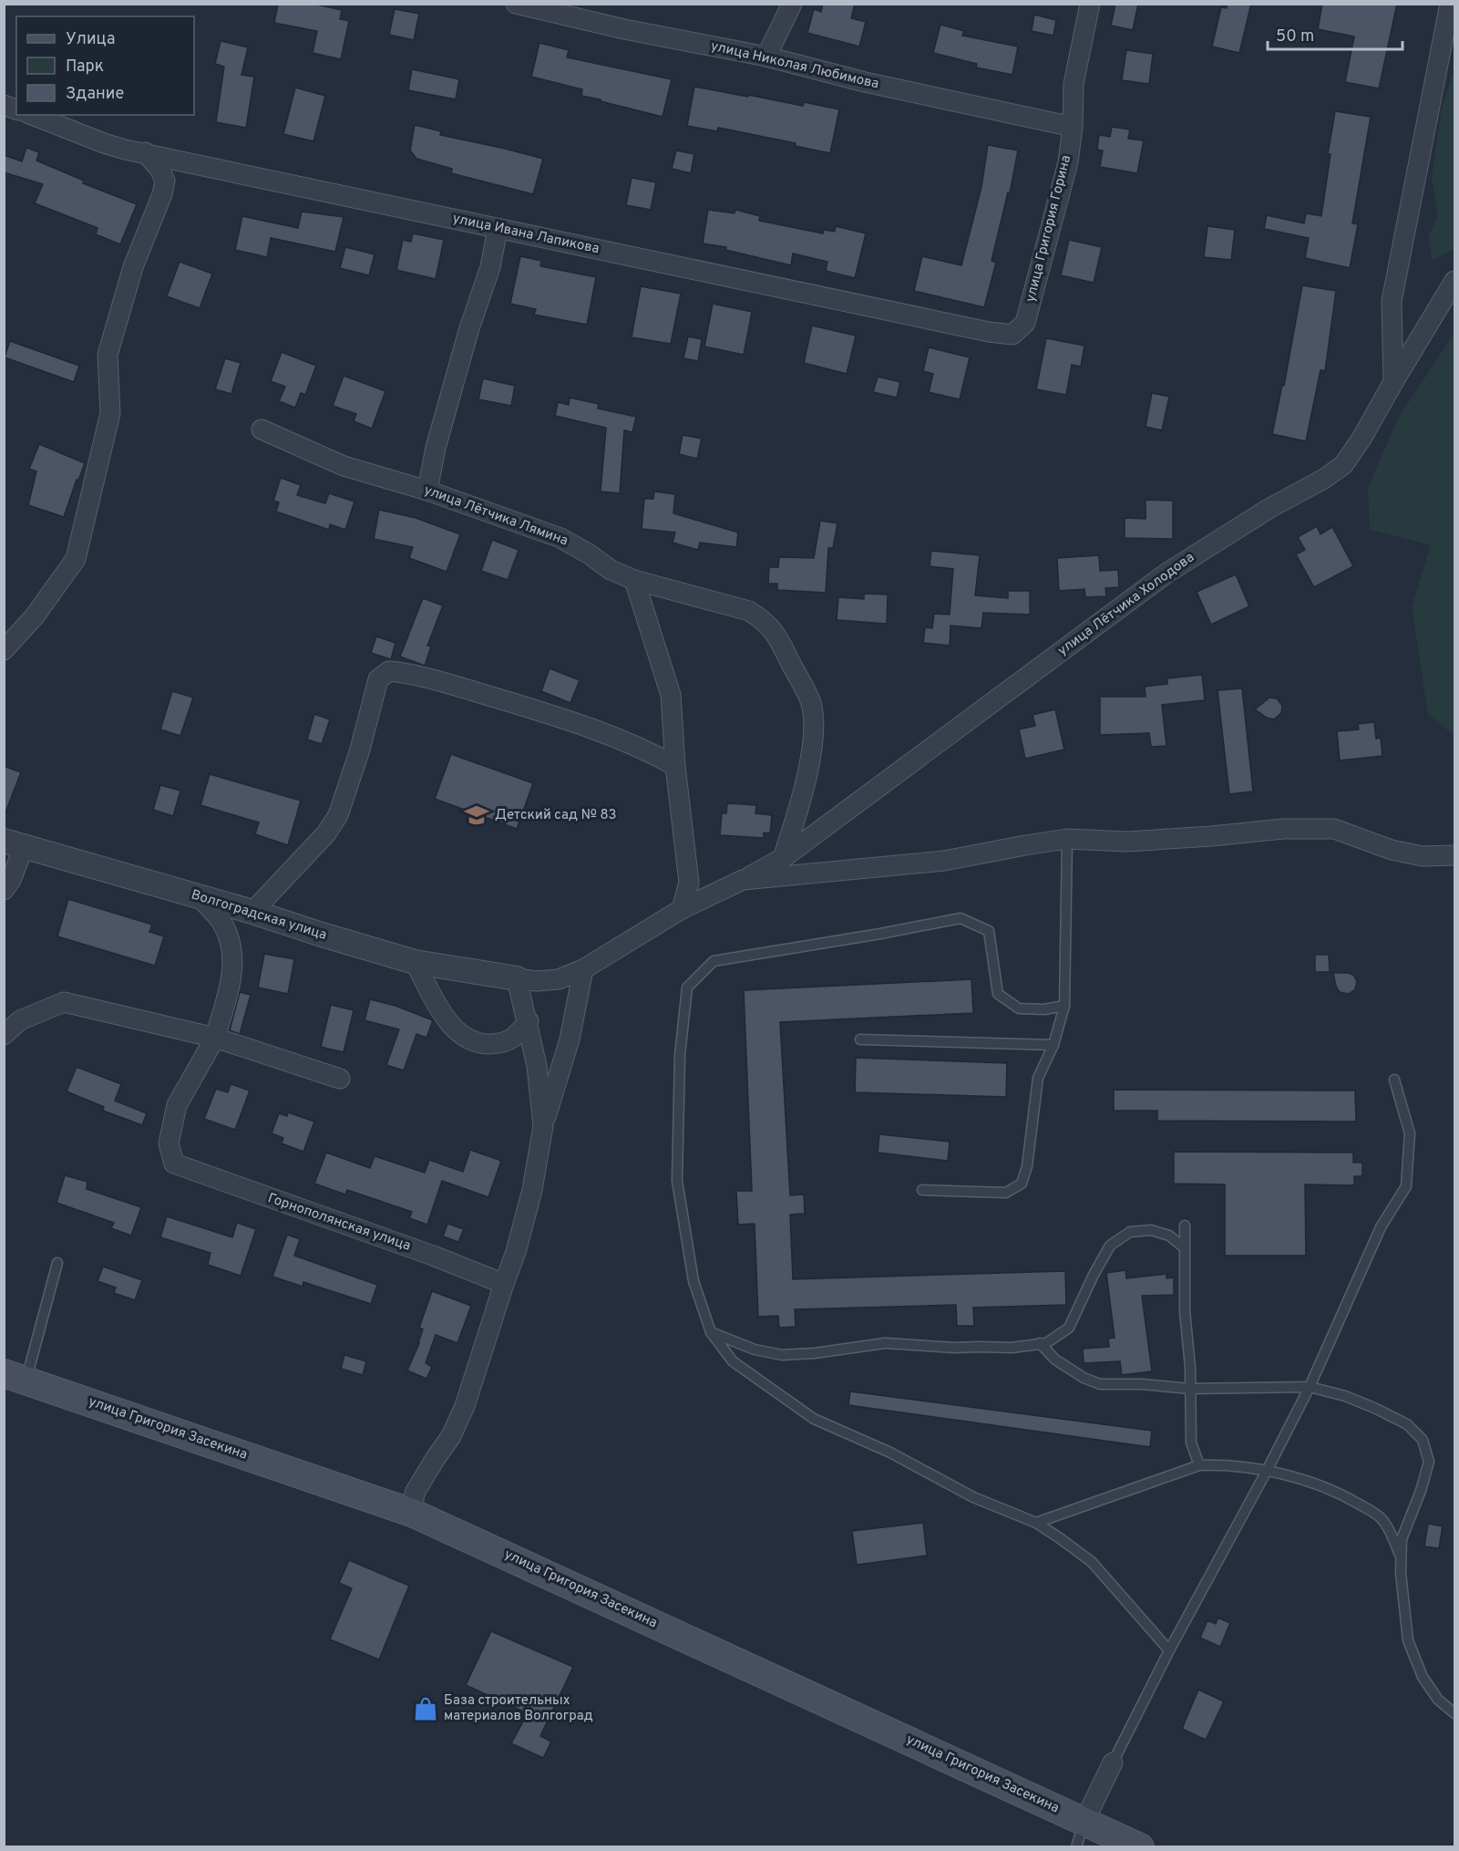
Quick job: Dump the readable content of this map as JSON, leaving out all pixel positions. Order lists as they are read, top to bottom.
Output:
{
  "streets": {
    "main road": ["улица Григория Засекина"],
    "street": [
      "улица Николая Любимова",
      "улица Григория Горина",
      "улица Ивана Лапикова",
      "улица Лётчика Лямина",
      "улица Лётчика Холодова",
      "Волгоградская улица",
      "Горнополянская улица"
    ]
  },
  "crossings": [
    ["улица Николая Любимова", "улица Григория Горина"],
    ["улица Григория Горина", "улица Ивана Лапикова"],
    ["улица Лётчика Лямина", "улица Лётчика Холодова"],
    ["улица Лётчика Холодова", "Волгоградская улица"]
  ],
  "places": {
    "school or university": ["Детский сад № 83"],
    "shop": ["База строительных материалов Волгоград"]
  },
  "legend": ["Улица", "Парк", "Здание"],
  "scale_bar": "50 m"
}
